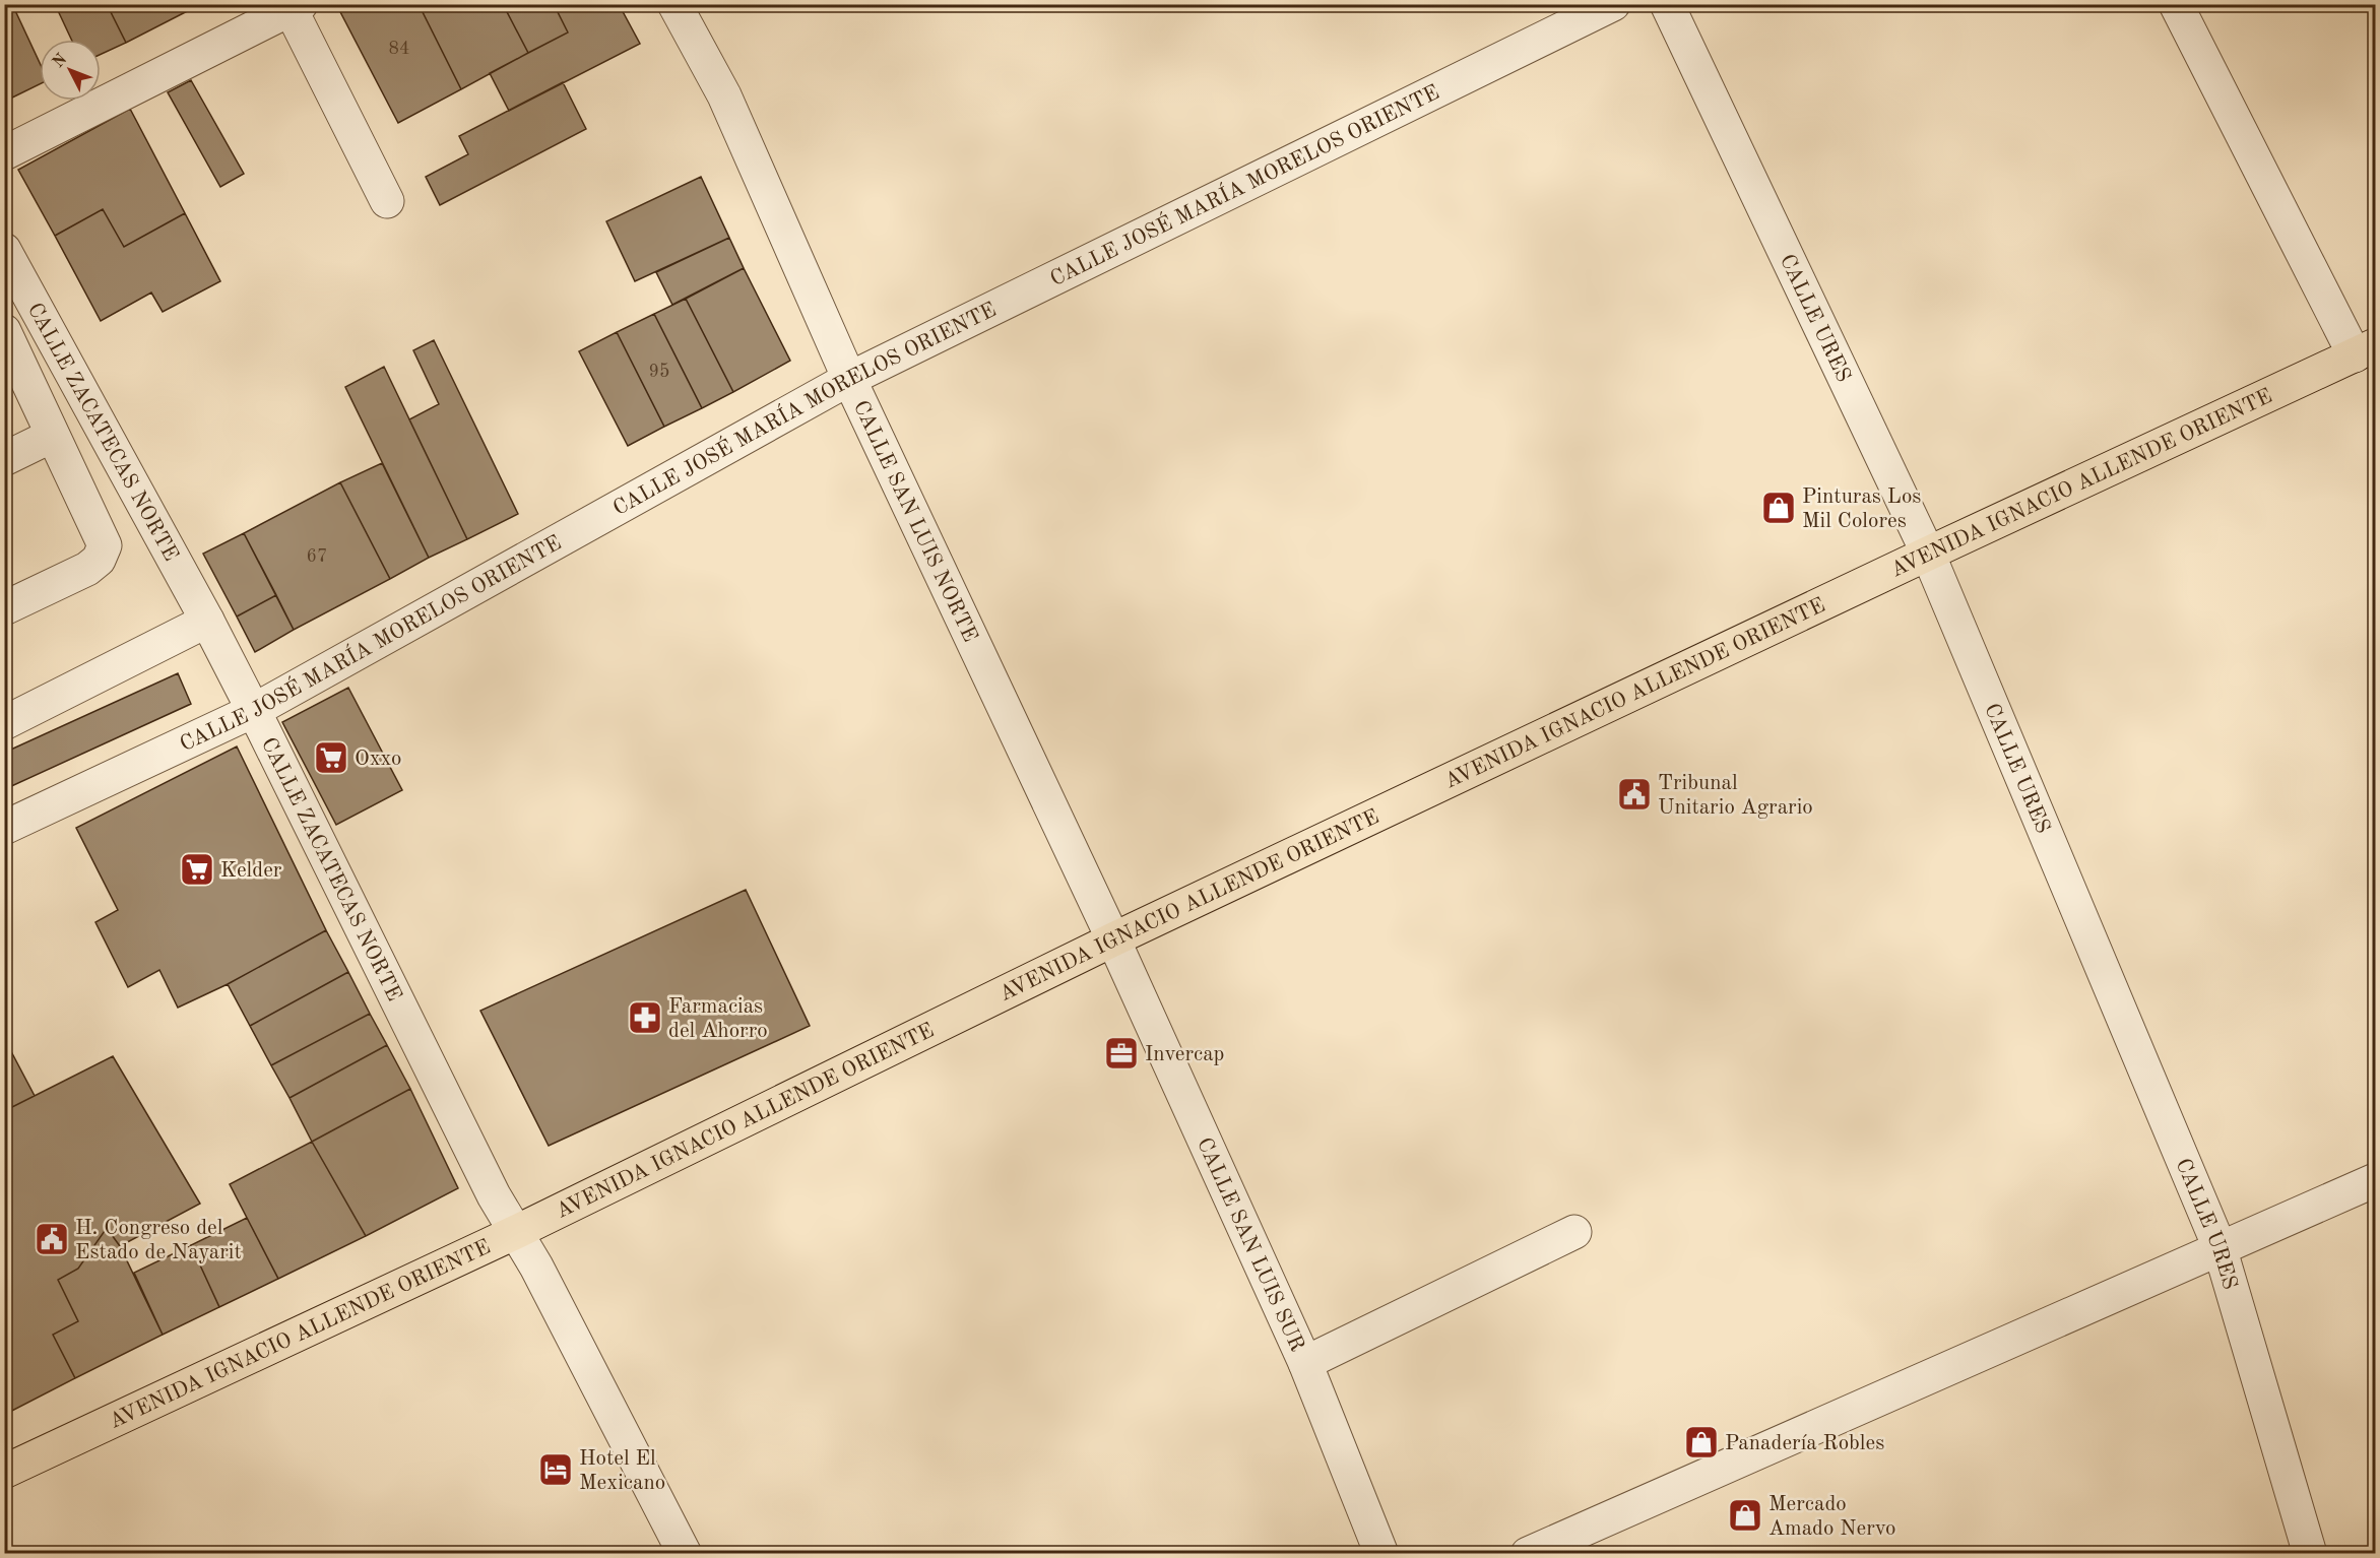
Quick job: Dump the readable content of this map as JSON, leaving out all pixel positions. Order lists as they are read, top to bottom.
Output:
{
  "streets": {
    "main road": ["AVENIDA IGNACIO ALLENDE ORIENTE"],
    "street": [
      "CALLE JOSÉ MARÍA MORELOS ORIENTE",
      "CALLE URES",
      "CALLE ZACATECAS NORTE",
      "CALLE SAN LUIS NORTE",
      "CALLE SAN LUIS SUR"
    ]
  },
  "crossings": [
    ["CALLE JOSÉ MARÍA MORELOS ORIENTE", "CALLE ZACATECAS NORTE"],
    ["CALLE JOSÉ MARÍA MORELOS ORIENTE", "CALLE SAN LUIS NORTE"],
    ["CALLE URES", "AVENIDA IGNACIO ALLENDE ORIENTE"],
    ["CALLE ZACATECAS NORTE", "AVENIDA IGNACIO ALLENDE ORIENTE"],
    ["AVENIDA IGNACIO ALLENDE ORIENTE", "CALLE SAN LUIS NORTE"],
    ["AVENIDA IGNACIO ALLENDE ORIENTE", "CALLE SAN LUIS SUR"],
    ["CALLE SAN LUIS NORTE", "CALLE SAN LUIS SUR"]
  ],
  "places": {
    "shop": ["Pinturas Los Mil Colores", "Panadería Robles", "Mercado Amado Nervo"],
    "supermarket": ["Oxxo", "Kelder"],
    "public building": ["Tribunal Unitario Agrario", "H. Congreso del Estado de Nayarit"],
    "pharmacy": ["Farmacias del Ahorro"],
    "office": ["Invercap"],
    "hotel": ["Hotel El Mexicano"]
  },
  "house_numbers": ["84", "95", "67"],
  "north": "top left"
}
